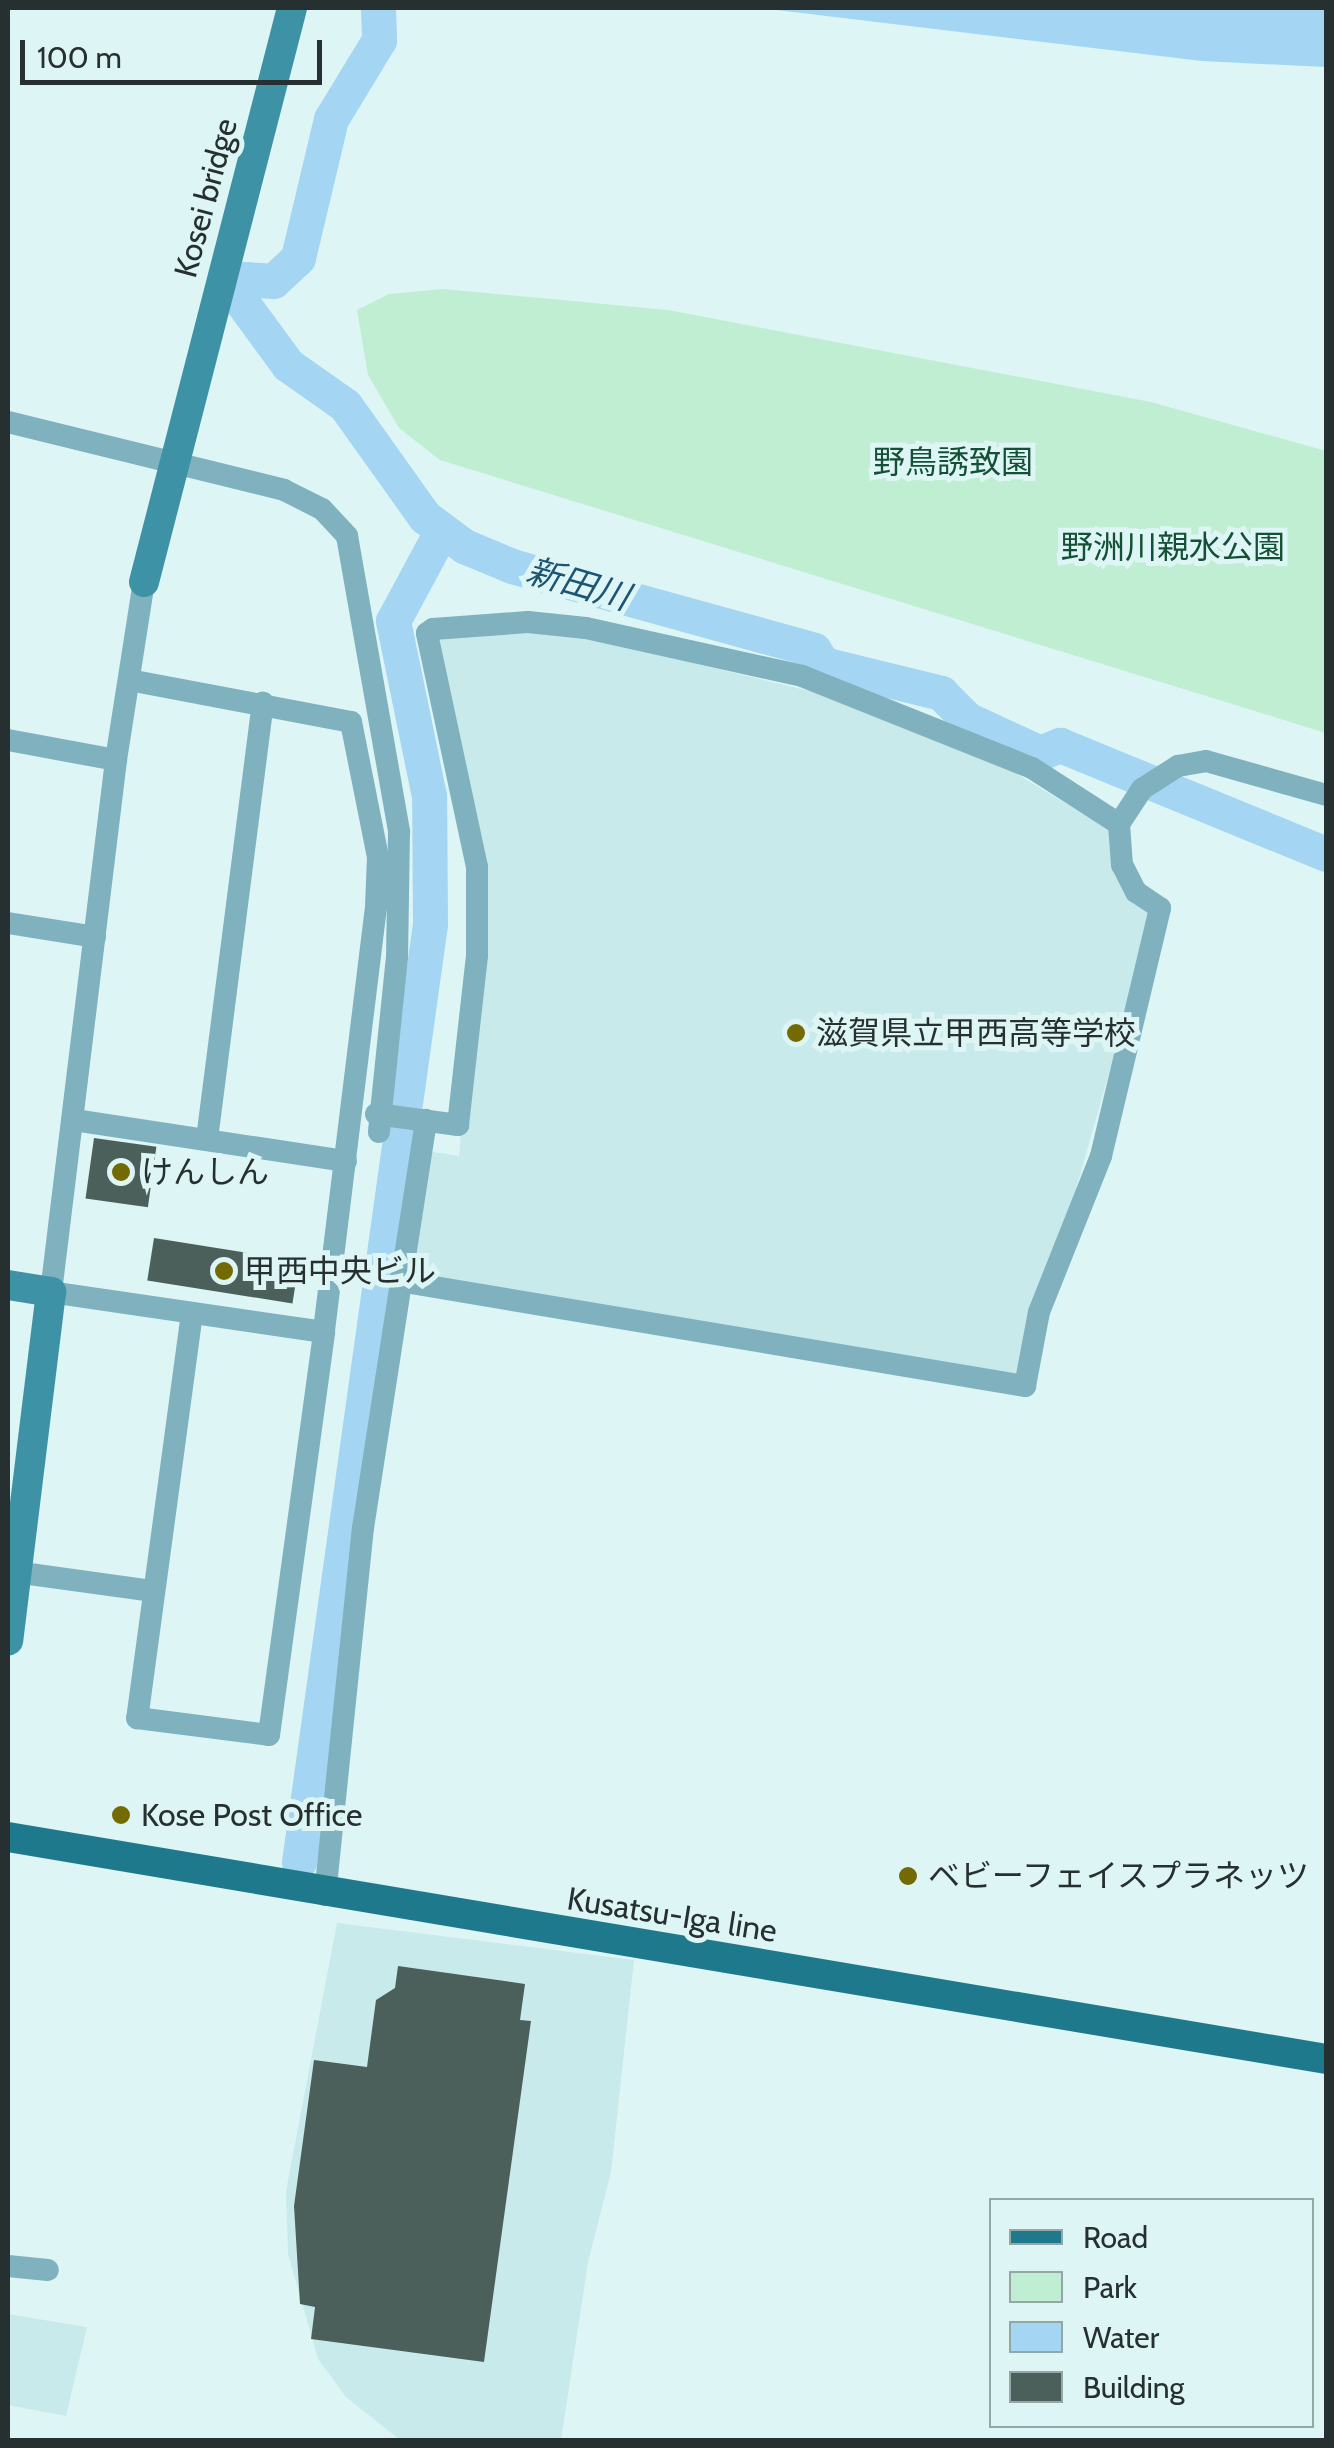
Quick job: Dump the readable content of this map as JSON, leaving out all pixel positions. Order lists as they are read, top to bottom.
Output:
{
  "streets": {
    "main road": ["Kusatsu-Iga line"],
    "street": ["Kosei bridge"]
  },
  "water": ["新田川"],
  "parks": ["野鳥誘致園", "野洲川親水公園"],
  "places": [
    "滋賀県立甲西高等学校",
    "けんしん",
    "甲西中央ビル",
    "Kose Post Office",
    "ベビーフェイスプラネッツ"
  ],
  "legend": [
    "Road",
    "Park",
    "Water",
    "Building"
  ],
  "scale_bar": "100 m"
}
